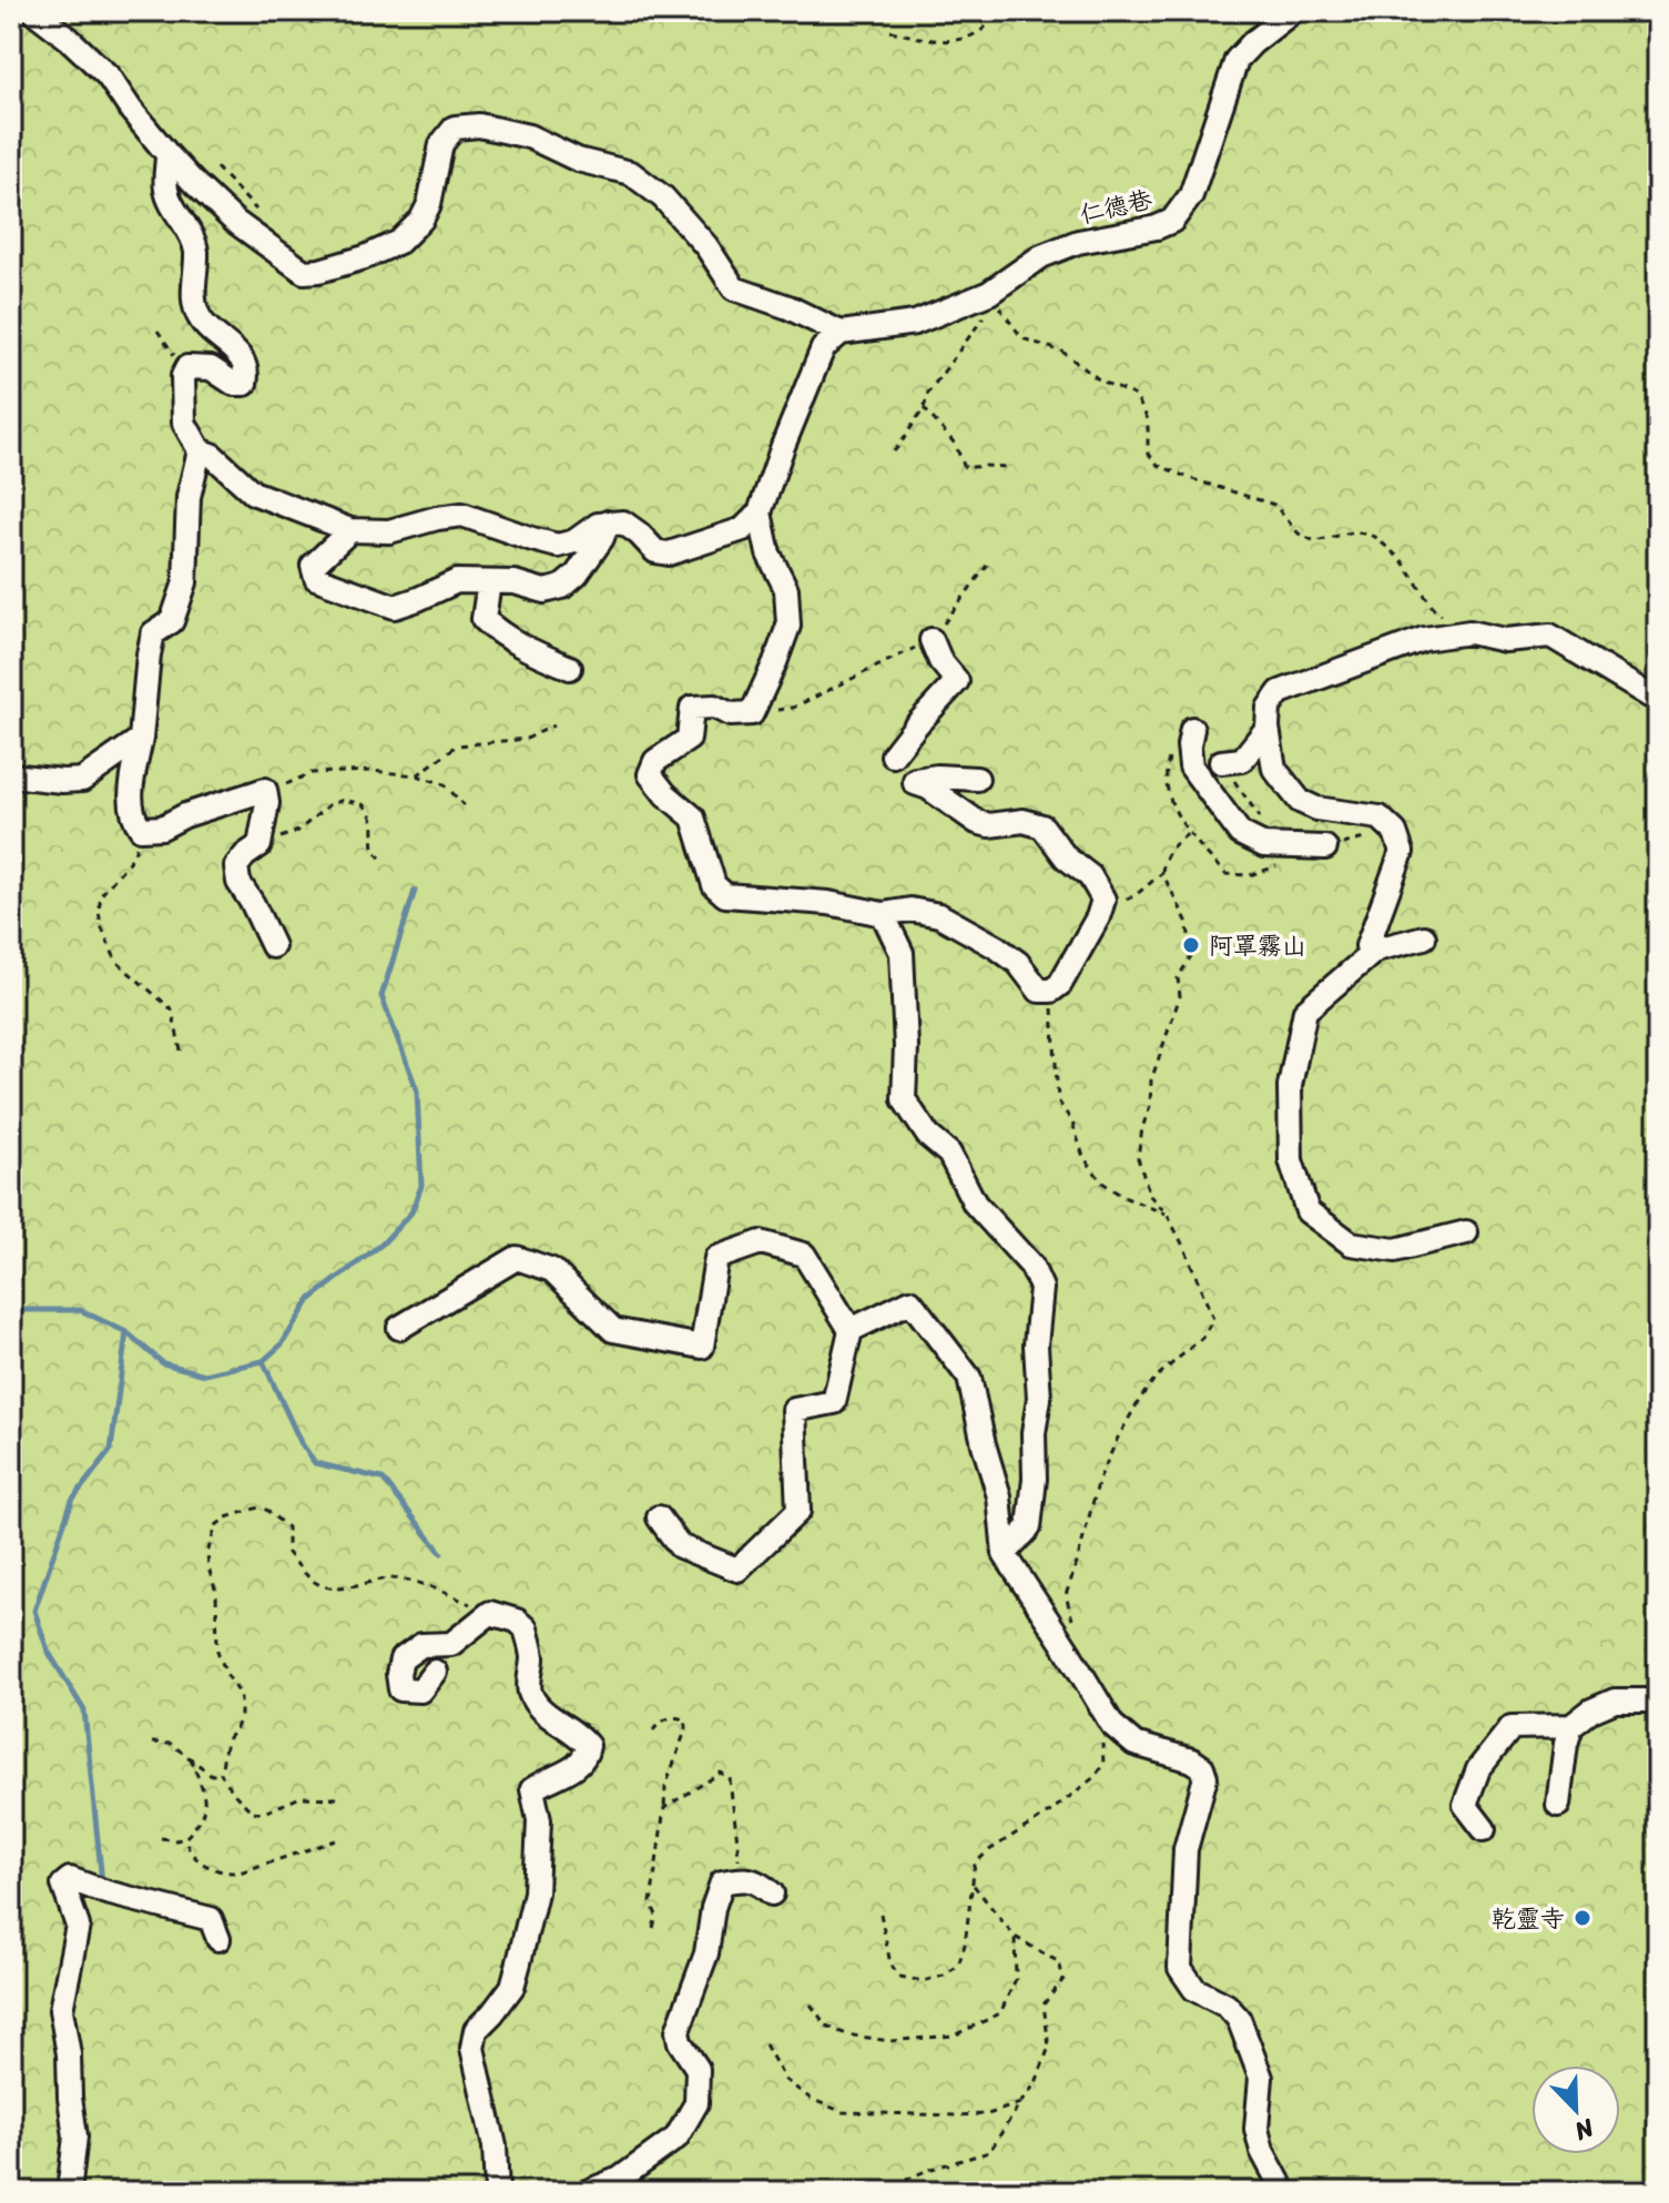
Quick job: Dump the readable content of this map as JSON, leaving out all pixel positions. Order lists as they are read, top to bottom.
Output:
{
  "streets": {
    "street": ["仁德巷"]
  },
  "places": ["阿罩霧山", "乾靈寺"],
  "north": "bottom right"
}
